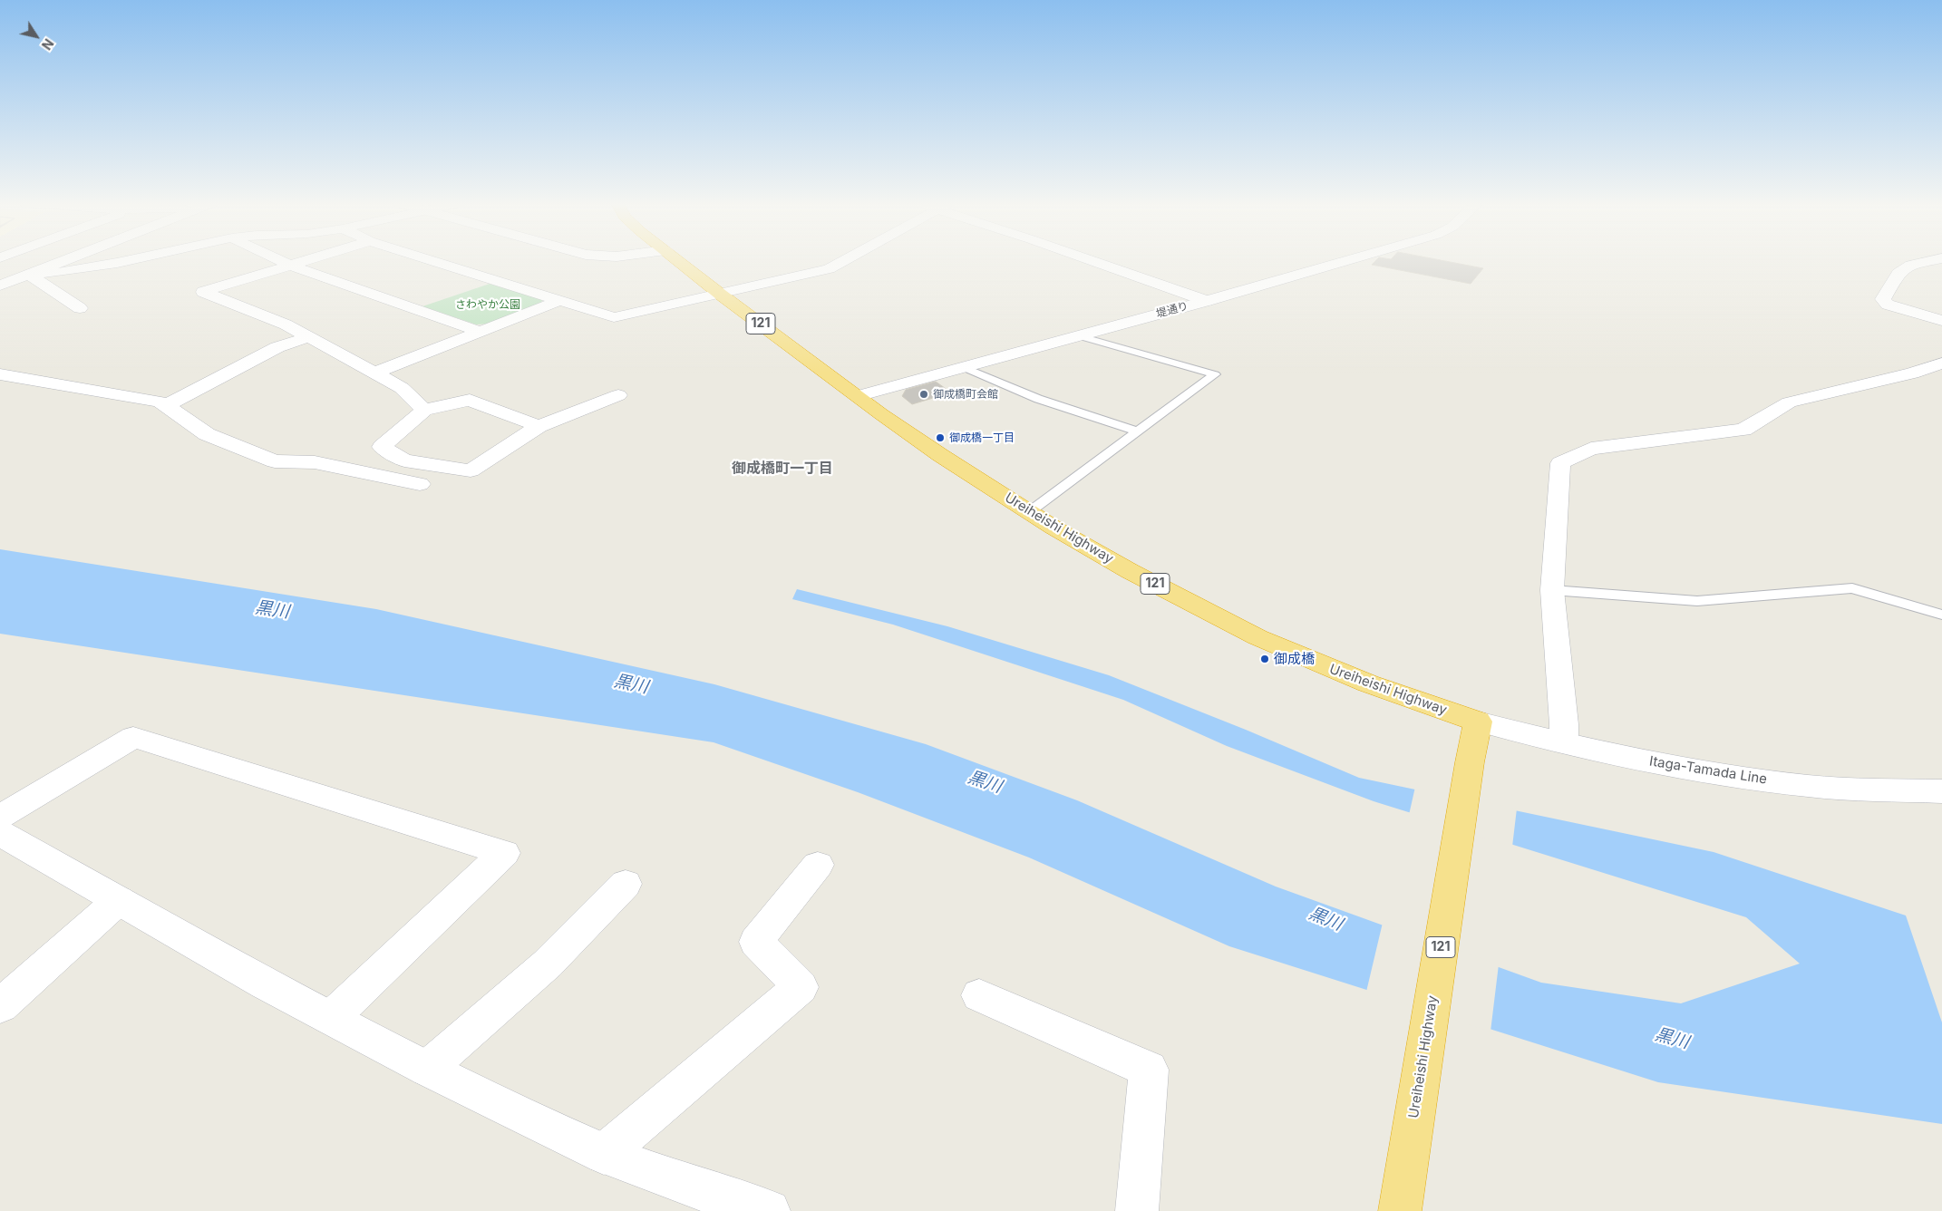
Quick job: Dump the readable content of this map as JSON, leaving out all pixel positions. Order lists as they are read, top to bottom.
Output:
{
  "streets": {
    "highway": ["121", "Ureiheishi Highway"],
    "street": ["堤通り", "Itaga-Tamada Line"]
  },
  "crossings": [
    ["堤通り", "Ureiheishi Highway"],
    ["Ureiheishi Highway", "Itaga-Tamada Line"]
  ],
  "districts": ["御成橋町一丁目"],
  "water": ["黒川"],
  "parks": ["さわやか公園"],
  "places": ["御成橋町会館", "御成橋一丁目", "御成橋"],
  "north": "bottom right"
}
